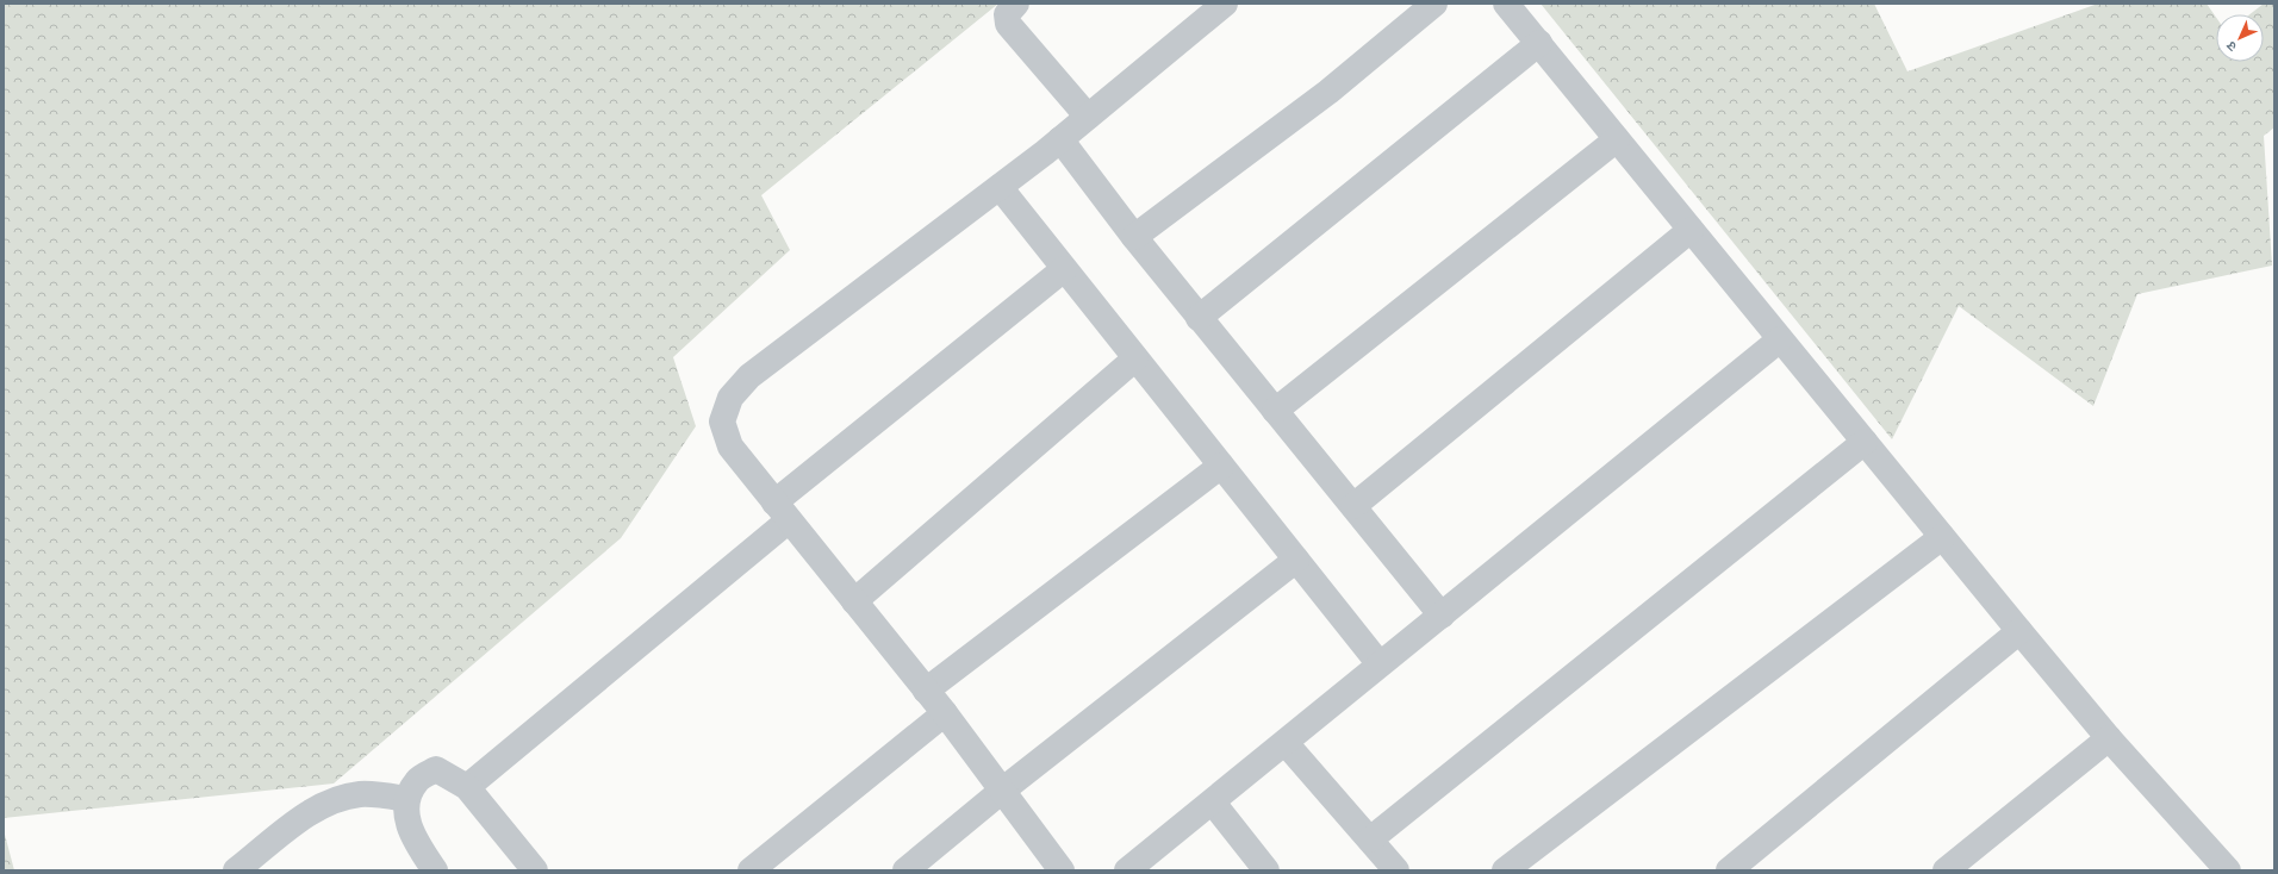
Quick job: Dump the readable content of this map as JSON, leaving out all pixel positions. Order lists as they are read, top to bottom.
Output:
{
  "north": "bottom left"
}
